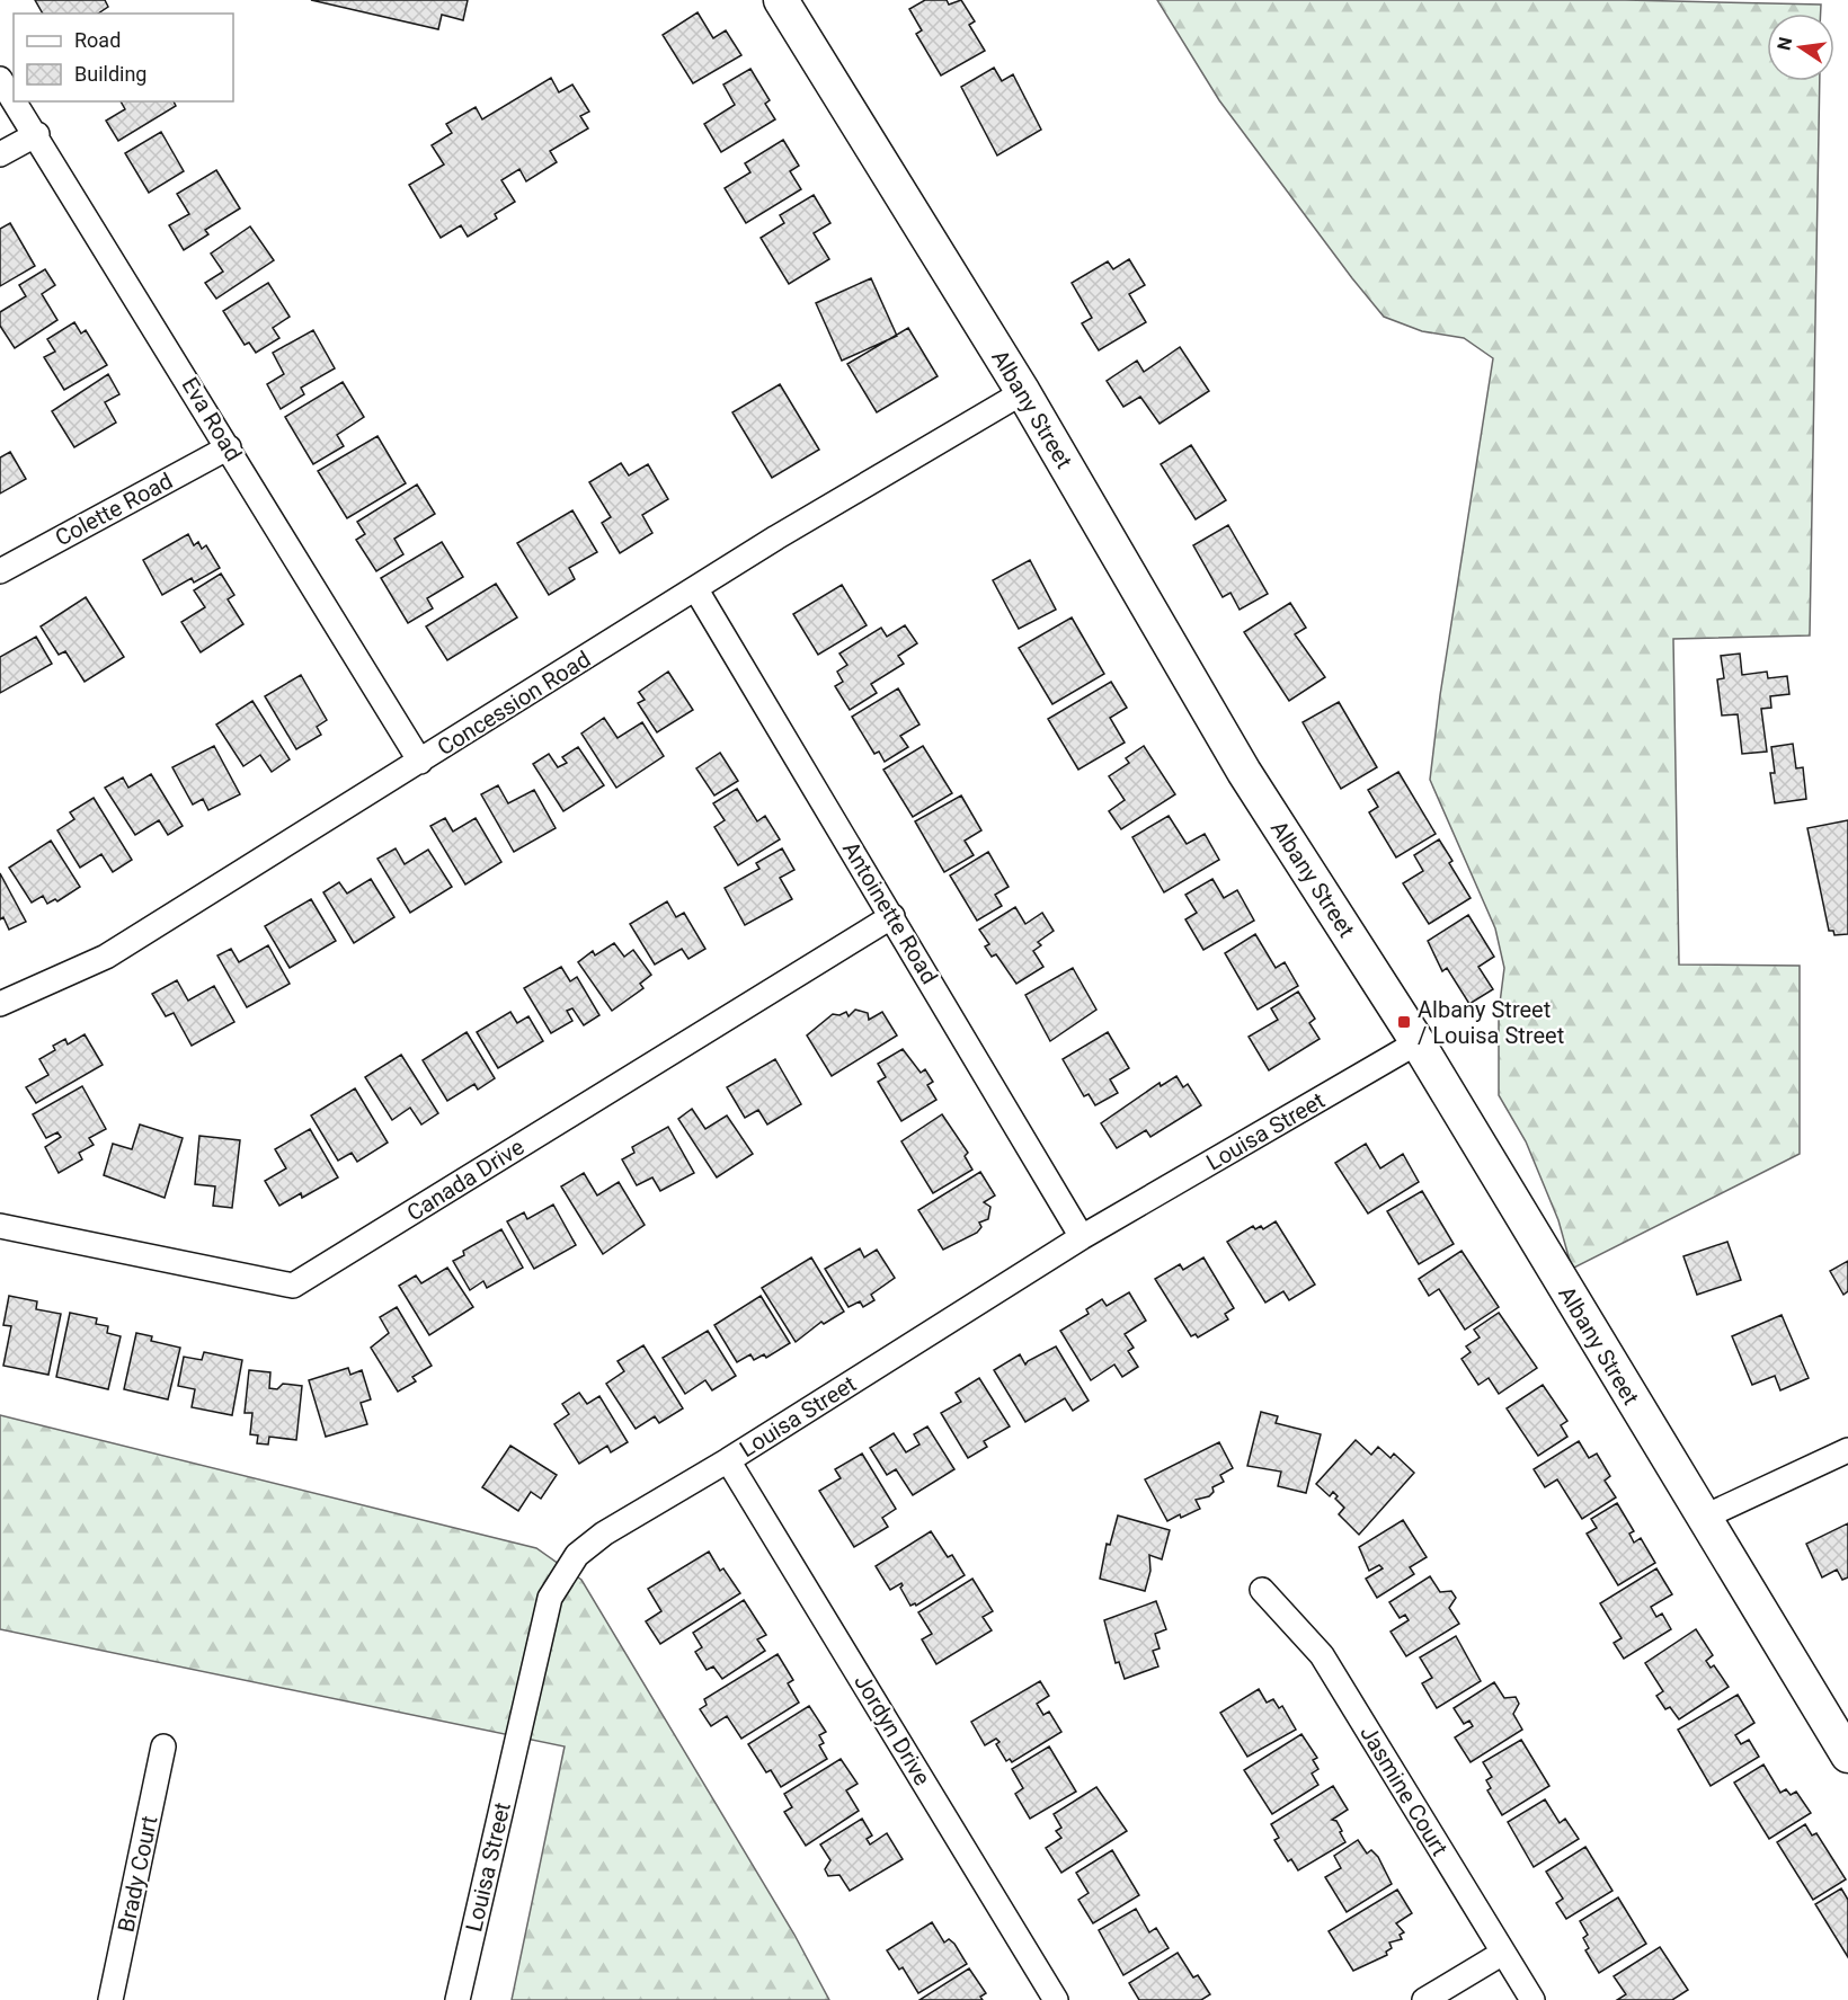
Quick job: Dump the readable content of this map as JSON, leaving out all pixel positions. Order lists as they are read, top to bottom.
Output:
{
  "streets": {
    "street": [
      "Albany Street",
      "Eva Road",
      "Colette Road",
      "Concession Road",
      "Antoinette Road",
      "Louisa Street",
      "Canada Drive",
      "Jordyn Drive",
      "Jasmine Court",
      "Brady Court"
    ]
  },
  "crossings": [
    ["Albany Street", "Concession Road"],
    ["Albany Street", "Louisa Street"],
    ["Eva Road", "Colette Road"],
    ["Eva Road", "Concession Road"],
    ["Concession Road", "Antoinette Road"],
    ["Antoinette Road", "Louisa Street"],
    ["Antoinette Road", "Canada Drive"],
    ["Louisa Street", "Jordyn Drive"]
  ],
  "places": {
    "transit": ["Albany Street / Louisa Street"]
  },
  "legend": ["Road", "Building"],
  "north": "left"
}
